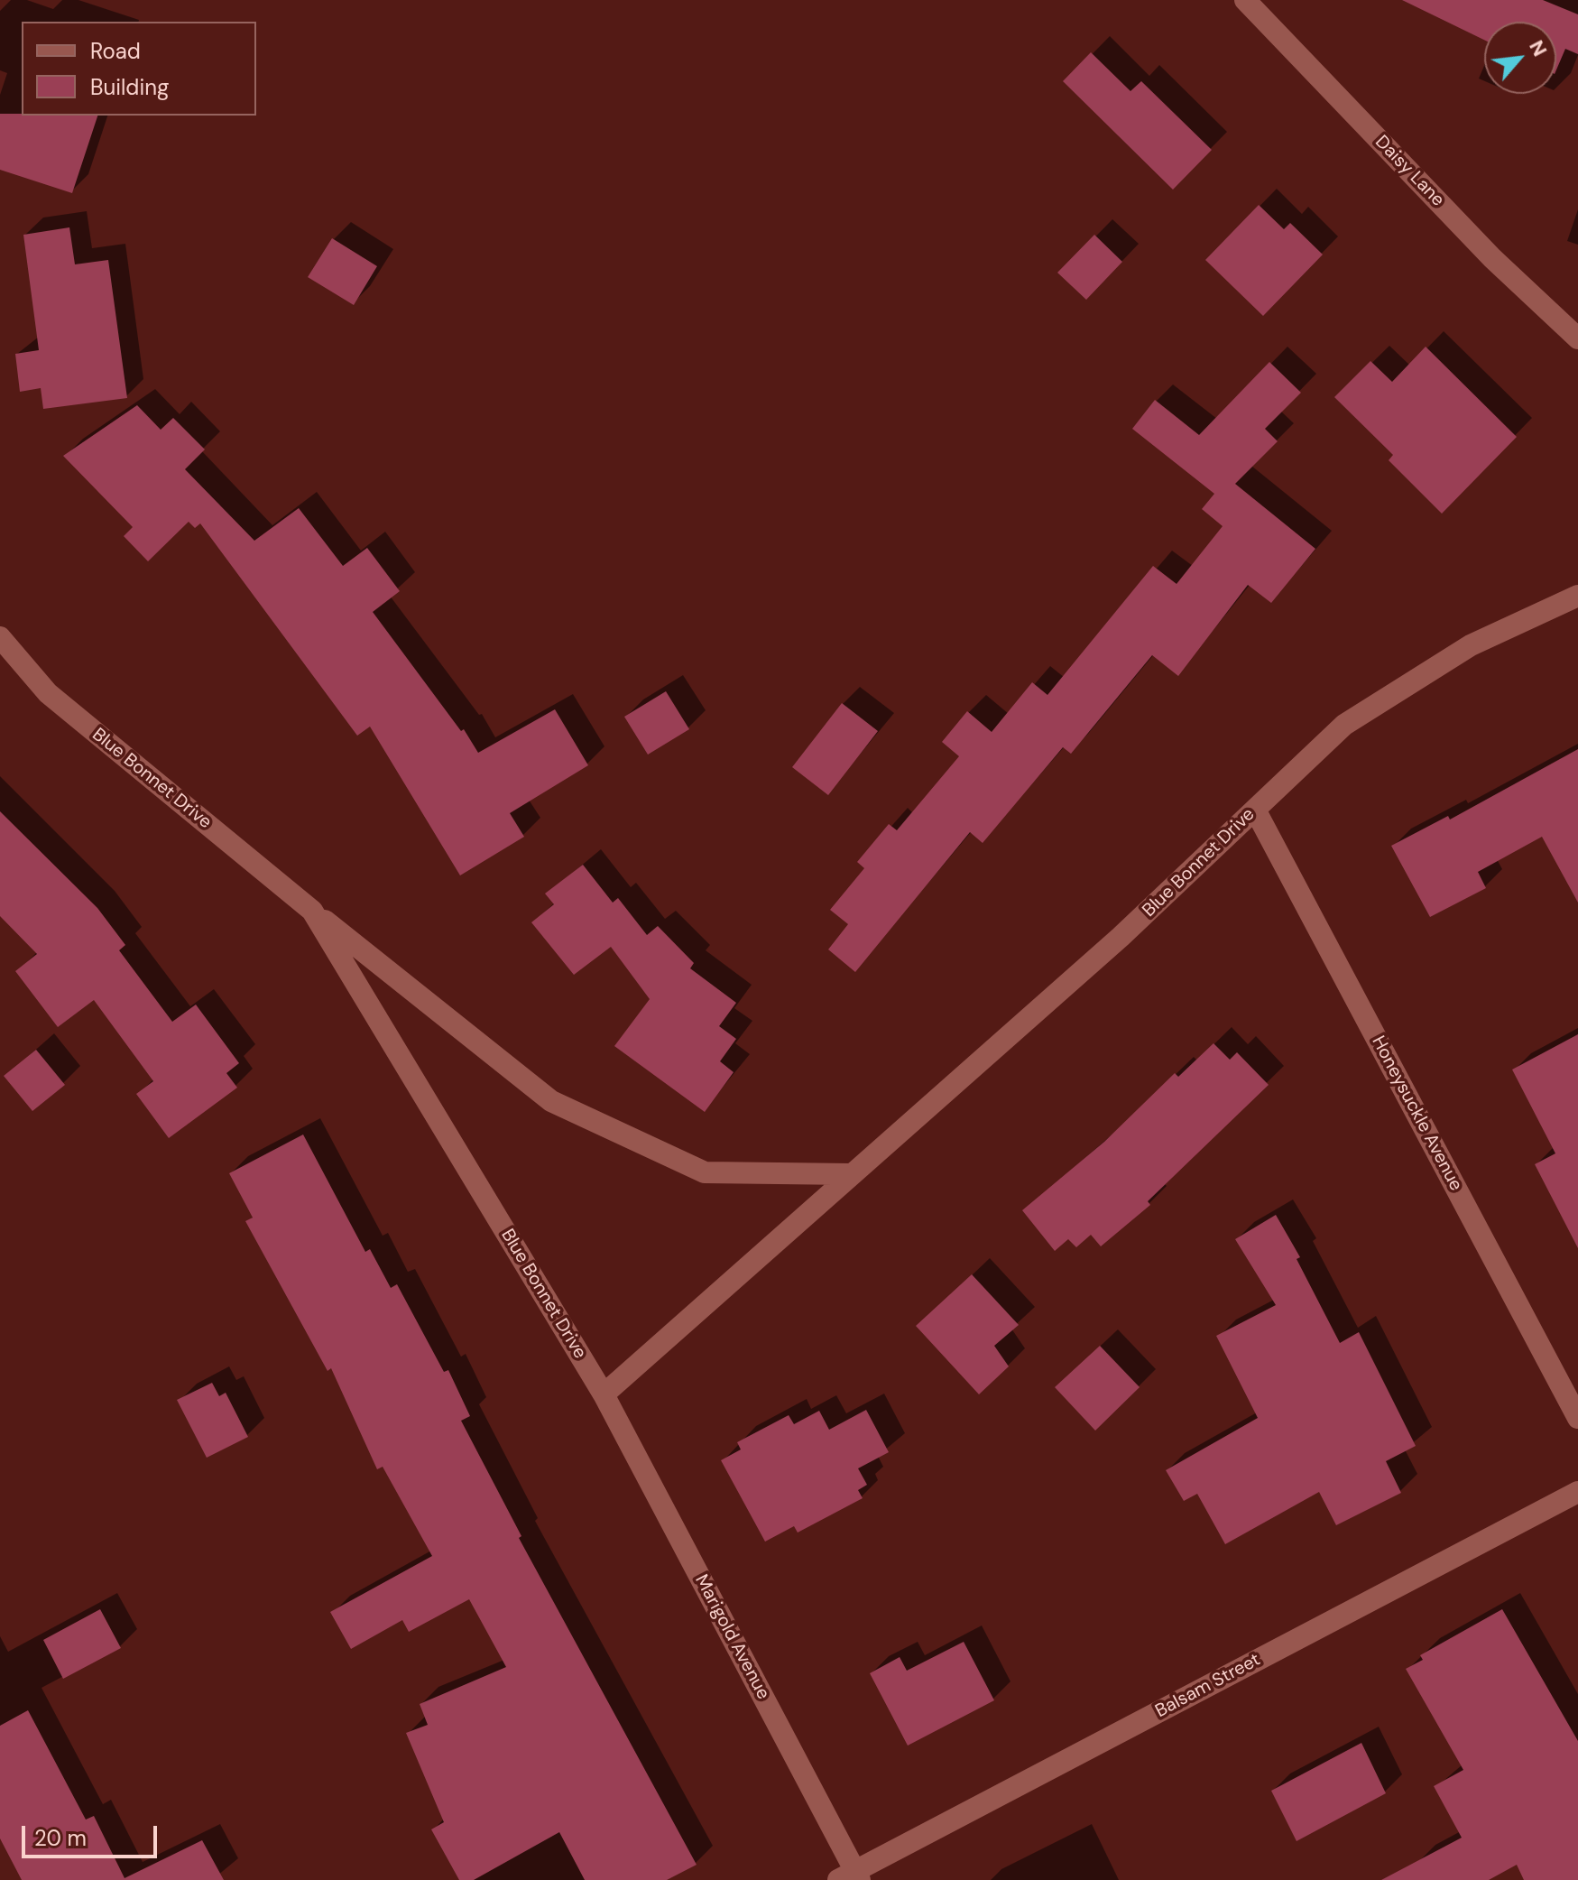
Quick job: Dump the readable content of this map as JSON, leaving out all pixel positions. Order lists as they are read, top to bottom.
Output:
{
  "streets": {
    "street": [
      "Daisy Lane",
      "Blue Bonnet Drive",
      "Honeysuckle Avenue",
      "Marigold Avenue",
      "Balsam Street"
    ]
  },
  "crossings": [
    ["Blue Bonnet Drive", "Honeysuckle Avenue"],
    ["Blue Bonnet Drive", "Marigold Avenue"],
    ["Marigold Avenue", "Balsam Street"]
  ],
  "legend": ["Road", "Building"],
  "scale_bar": "20 m",
  "north": "top right"
}
